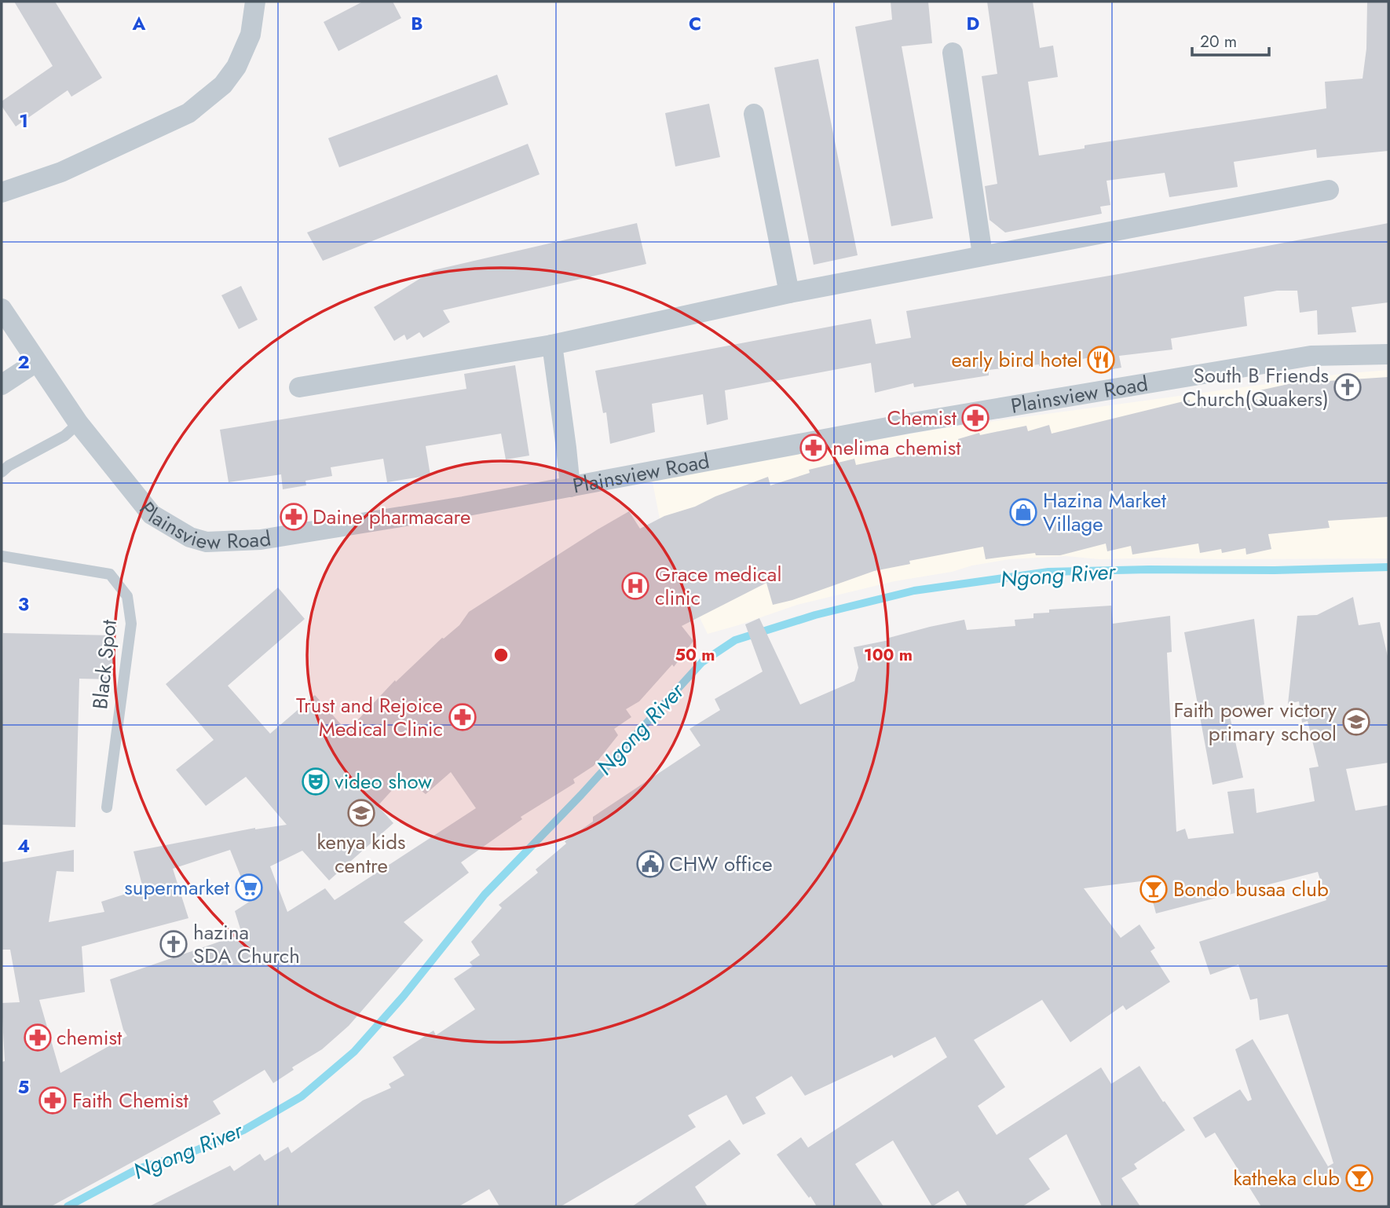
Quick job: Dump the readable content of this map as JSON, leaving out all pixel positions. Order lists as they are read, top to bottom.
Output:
{
  "streets": {
    "street": ["Plainsview Road"],
    "lane": ["Black Spot"]
  },
  "water": ["Ngong River"],
  "places": {
    "restaurant": ["early bird hotel"],
    "church": ["South B Friends Church(Quakers)", "hazina SDA Church"],
    "pharmacy": [
      "Chemist",
      "nelima chemist",
      "Daine pharmacare",
      "Trust and Rejoice Medical Clinic",
      "chemist",
      "Faith Chemist"
    ],
    "shop": ["Hazina Market Village"],
    "hospital": ["Grace medical clinic"],
    "school or university": ["Faith power victory primary school", "kenya kids centre"],
    "theatre": ["video show"],
    "public building": ["CHW office"],
    "supermarket": ["supermarket"],
    "bar": ["Bondo busaa club", "katheka club"]
  },
  "scale_bar": "20 m",
  "grid": {
    "columns": [
      "A",
      "B",
      "C",
      "D"
    ],
    "rows": [
      "1",
      "2",
      "3",
      "4",
      "5"
    ]
  },
  "rings": ["50 m", "100 m"]
}
